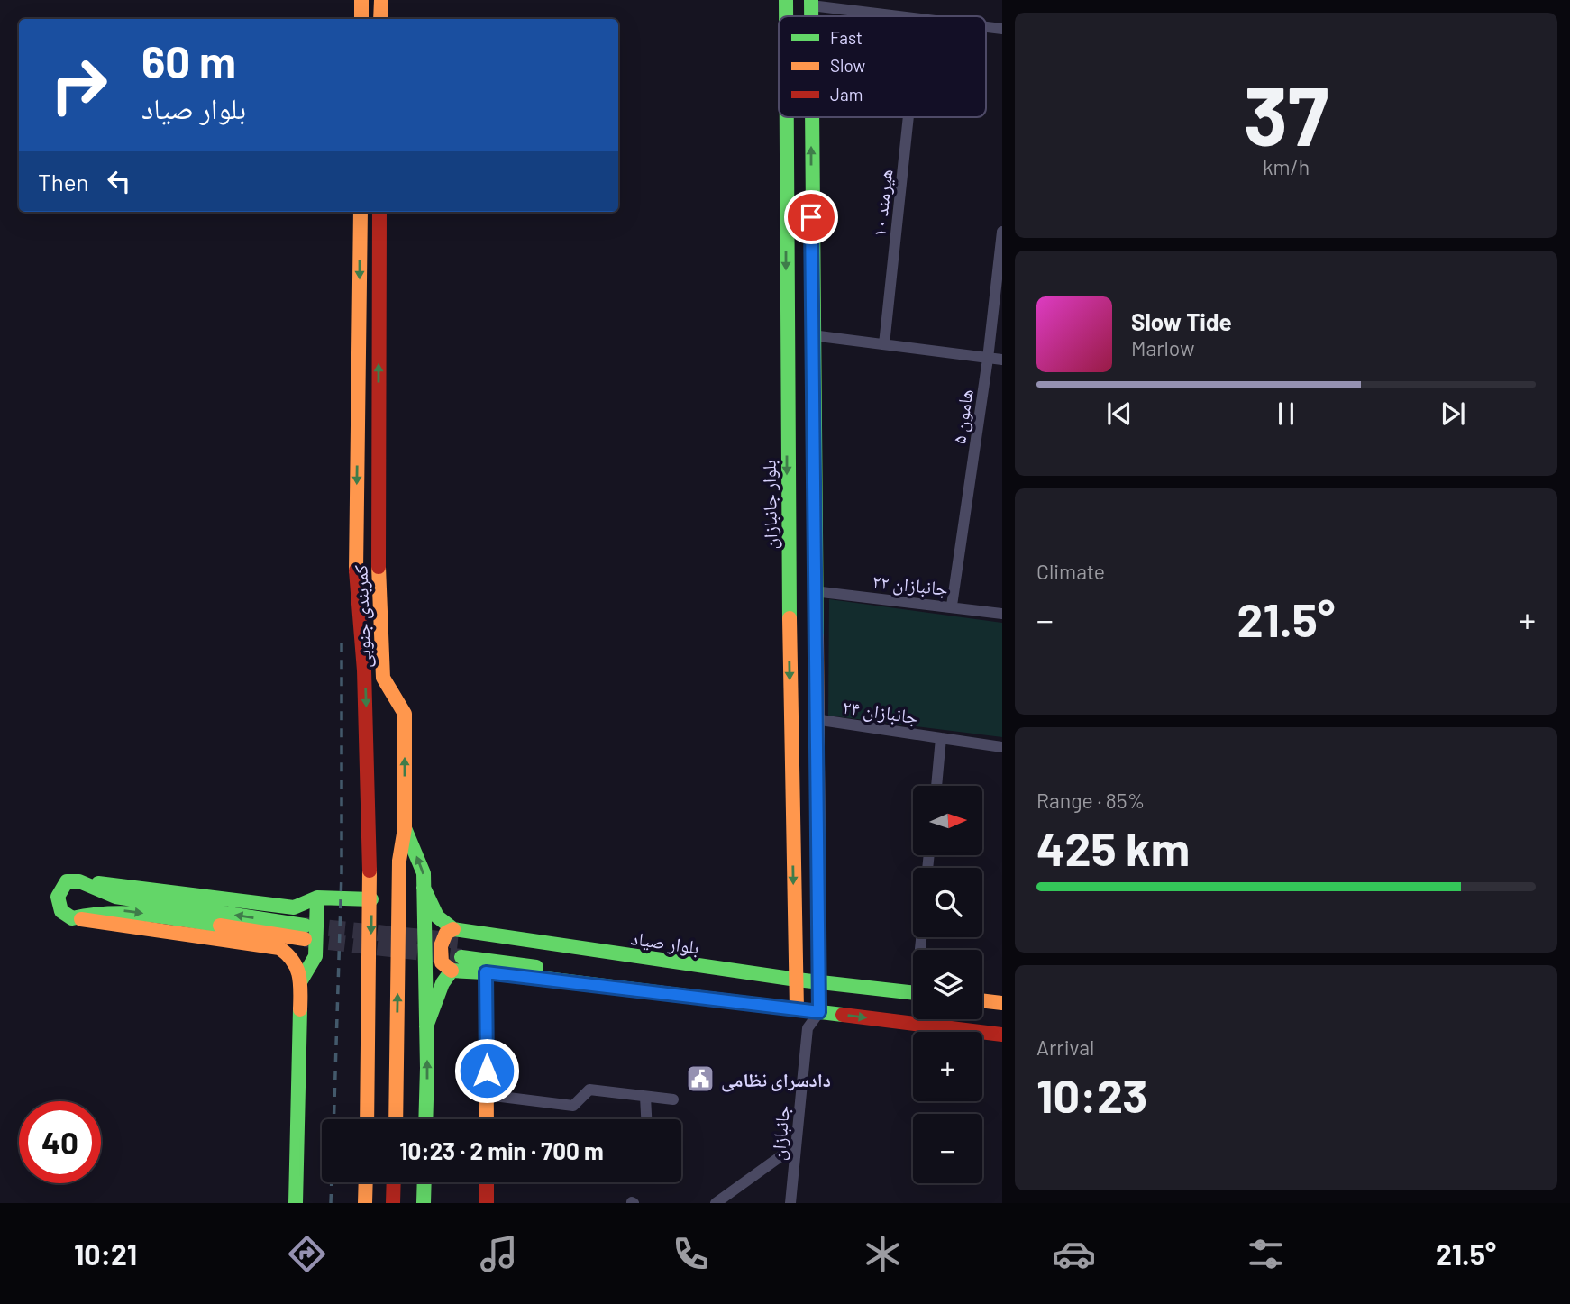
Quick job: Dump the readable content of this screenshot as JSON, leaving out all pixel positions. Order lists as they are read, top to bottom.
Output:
{
  "streets": {
    "main road": ["بلوار جانبازان", "کمربندی جنوبی", "بلوار صیاد"],
    "street": [
      "هیرمند ۱۰",
      "هامون ۵",
      "جانبازان ۲۲",
      "جانبازان ۲۴",
      "جانبازان"
    ]
  },
  "crossings": [
    ["هامون ۵", "جانبازان ۲۲"],
    ["بلوار جانبازان", "بلوار صیاد"]
  ],
  "places": {
    "public building": ["دادسرای نظامی"]
  },
  "legend": ["Fast", "Slow", "Jam"],
  "north": "right",
  "page": {
    "tile": [
      ["37", "km/h"],
      "Climate",
      ["Range · 85%", "425 km"],
      ["Arrival", "10:23"]
    ],
    "turn": ["60 m", "بلوار صیاد"],
    "then": "Then",
    "song": ["Slow Tide", "Marlow"],
    "heat": ["−", "21.5°", "+"],
    "map_buttons": ["+", "−"],
    "limit": "40",
    "trip": "10:23 · 2 min · 700 m",
    "tabs": ["10:21", "21.5°"]
  }
}
